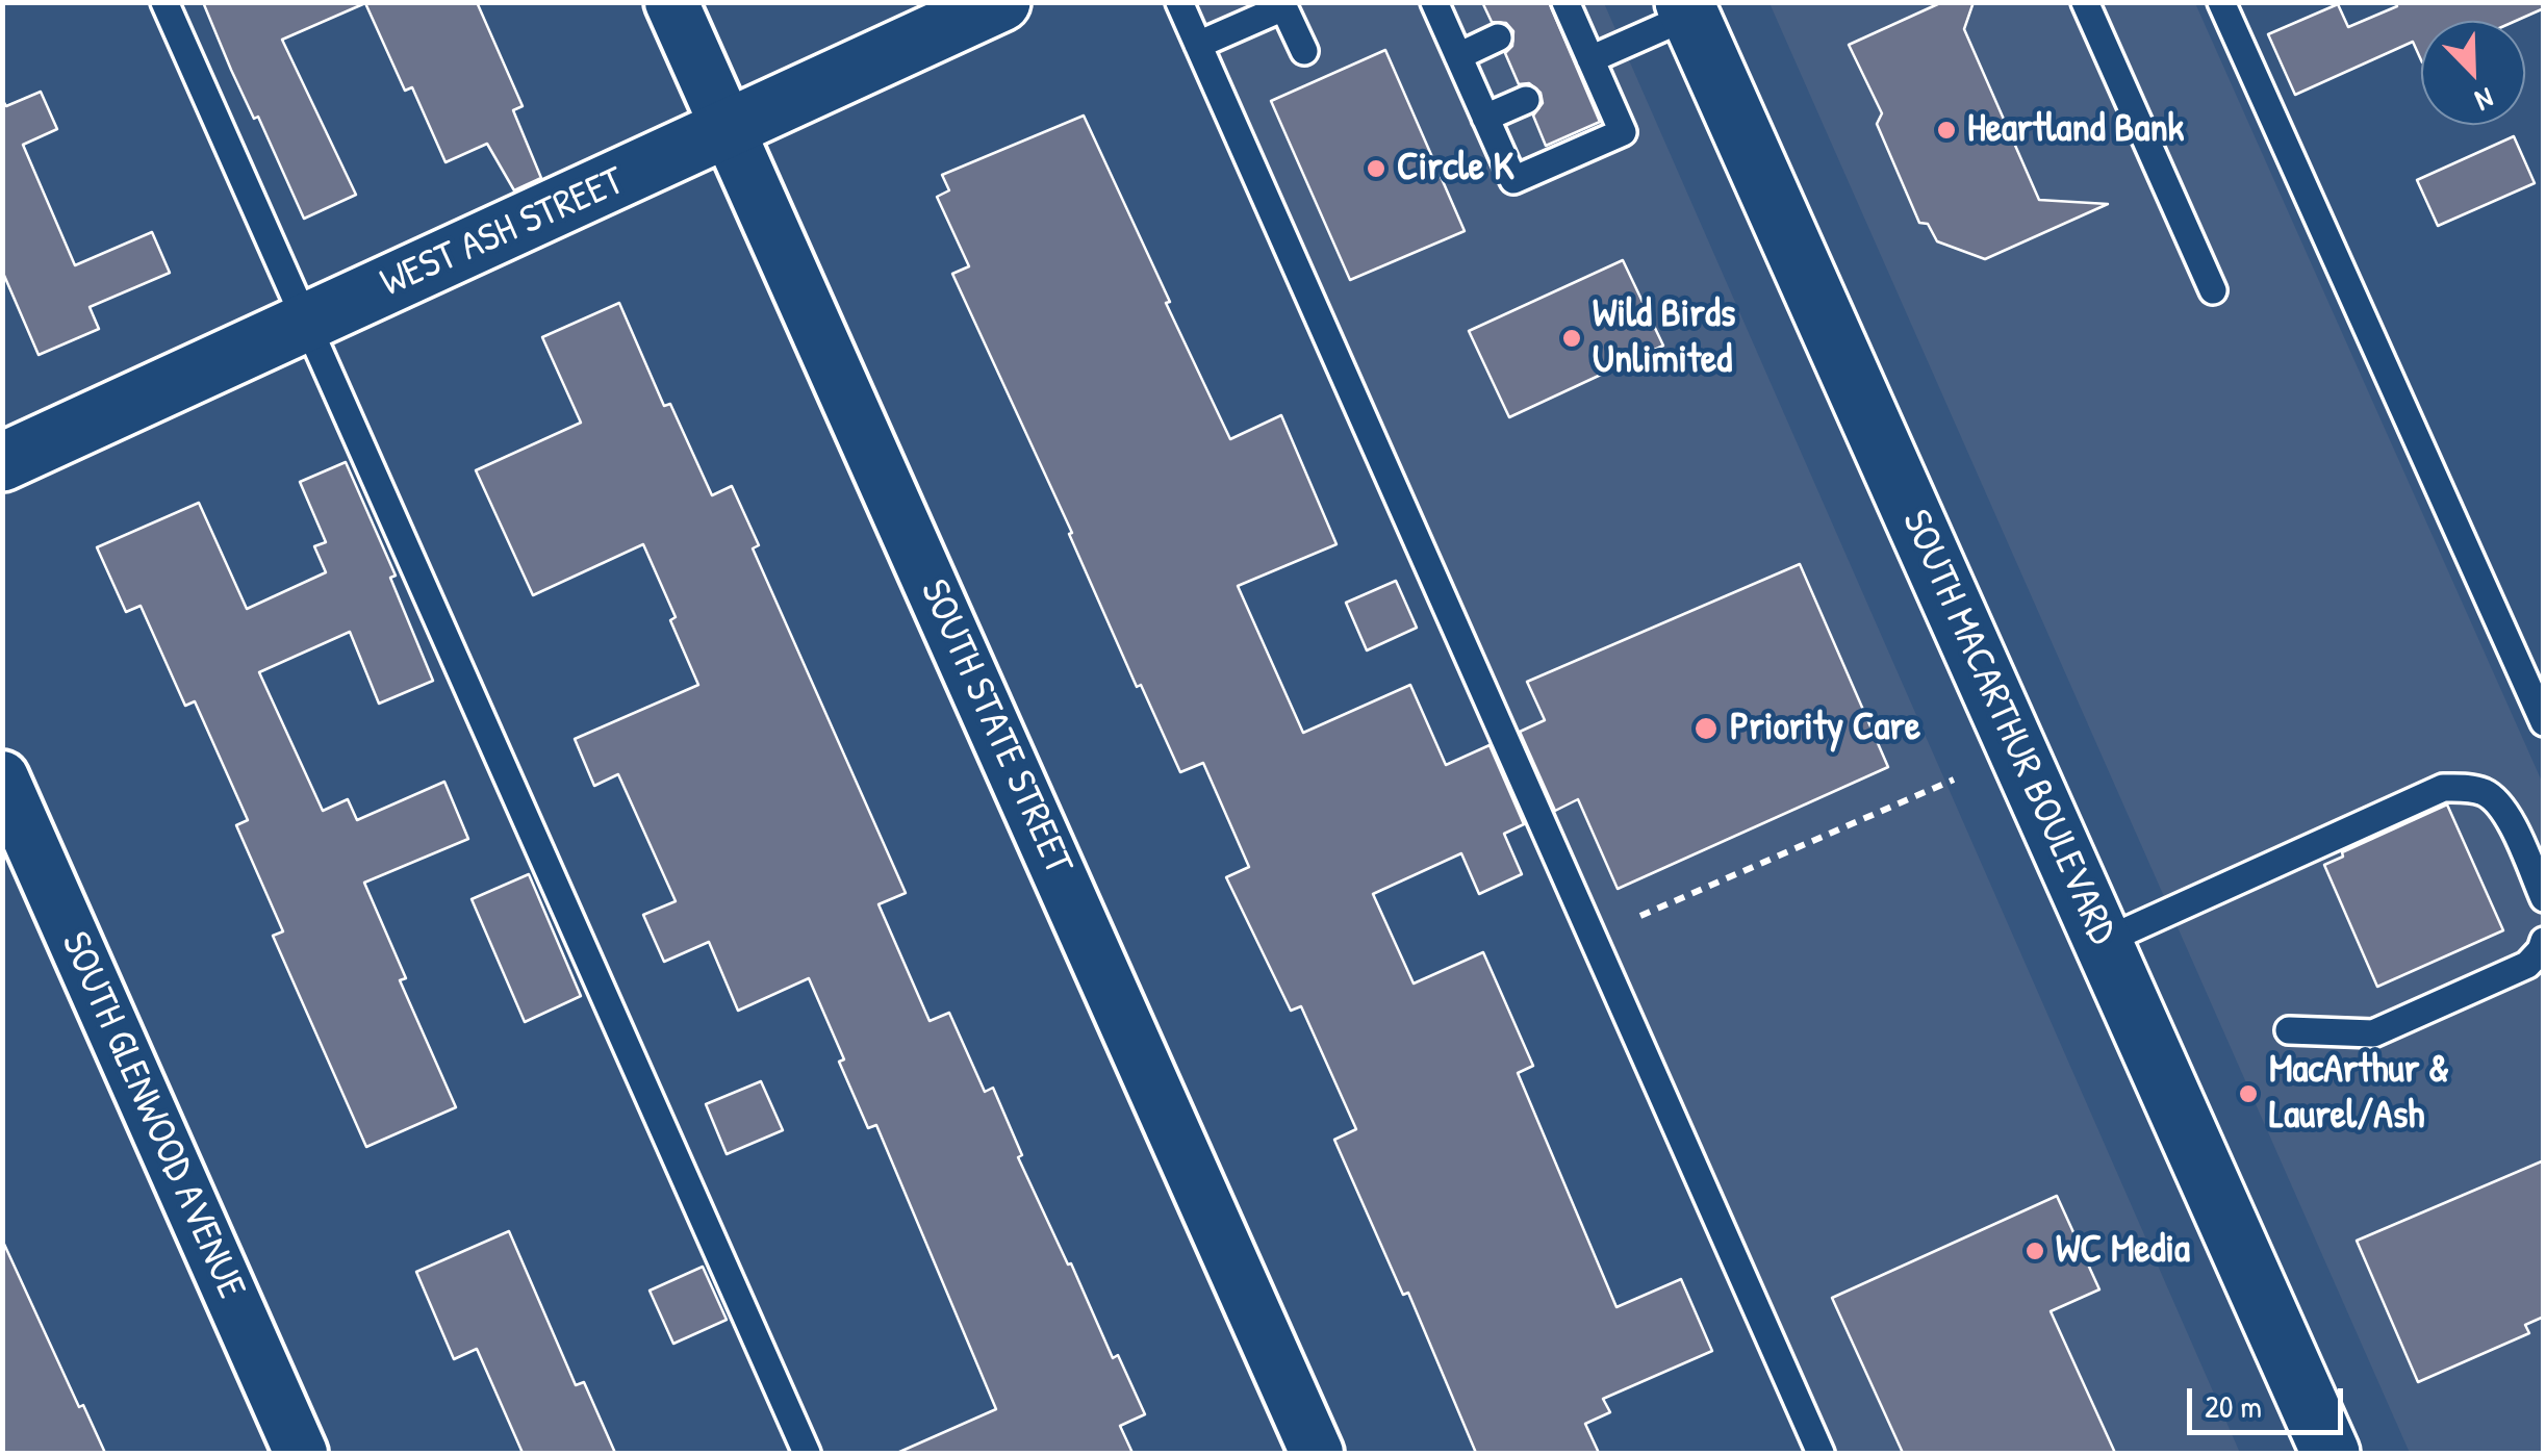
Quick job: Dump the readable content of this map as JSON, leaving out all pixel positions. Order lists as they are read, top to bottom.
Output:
{
  "streets": {
    "main road": ["WEST ASH STREET", "SOUTH MACARTHUR BOULEVARD"],
    "street": ["SOUTH STATE STREET", "SOUTH GLENWOOD AVENUE"]
  },
  "crossings": [
    ["WEST ASH STREET", "SOUTH STATE STREET"]
  ],
  "places": [
    "Heartland Bank",
    "Circle K",
    "Wild Birds Unlimited",
    "Priority Care",
    "MacArthur & Laurel/Ash",
    "WC Media"
  ],
  "scale_bar": "20 m",
  "north": "bottom right"
}
